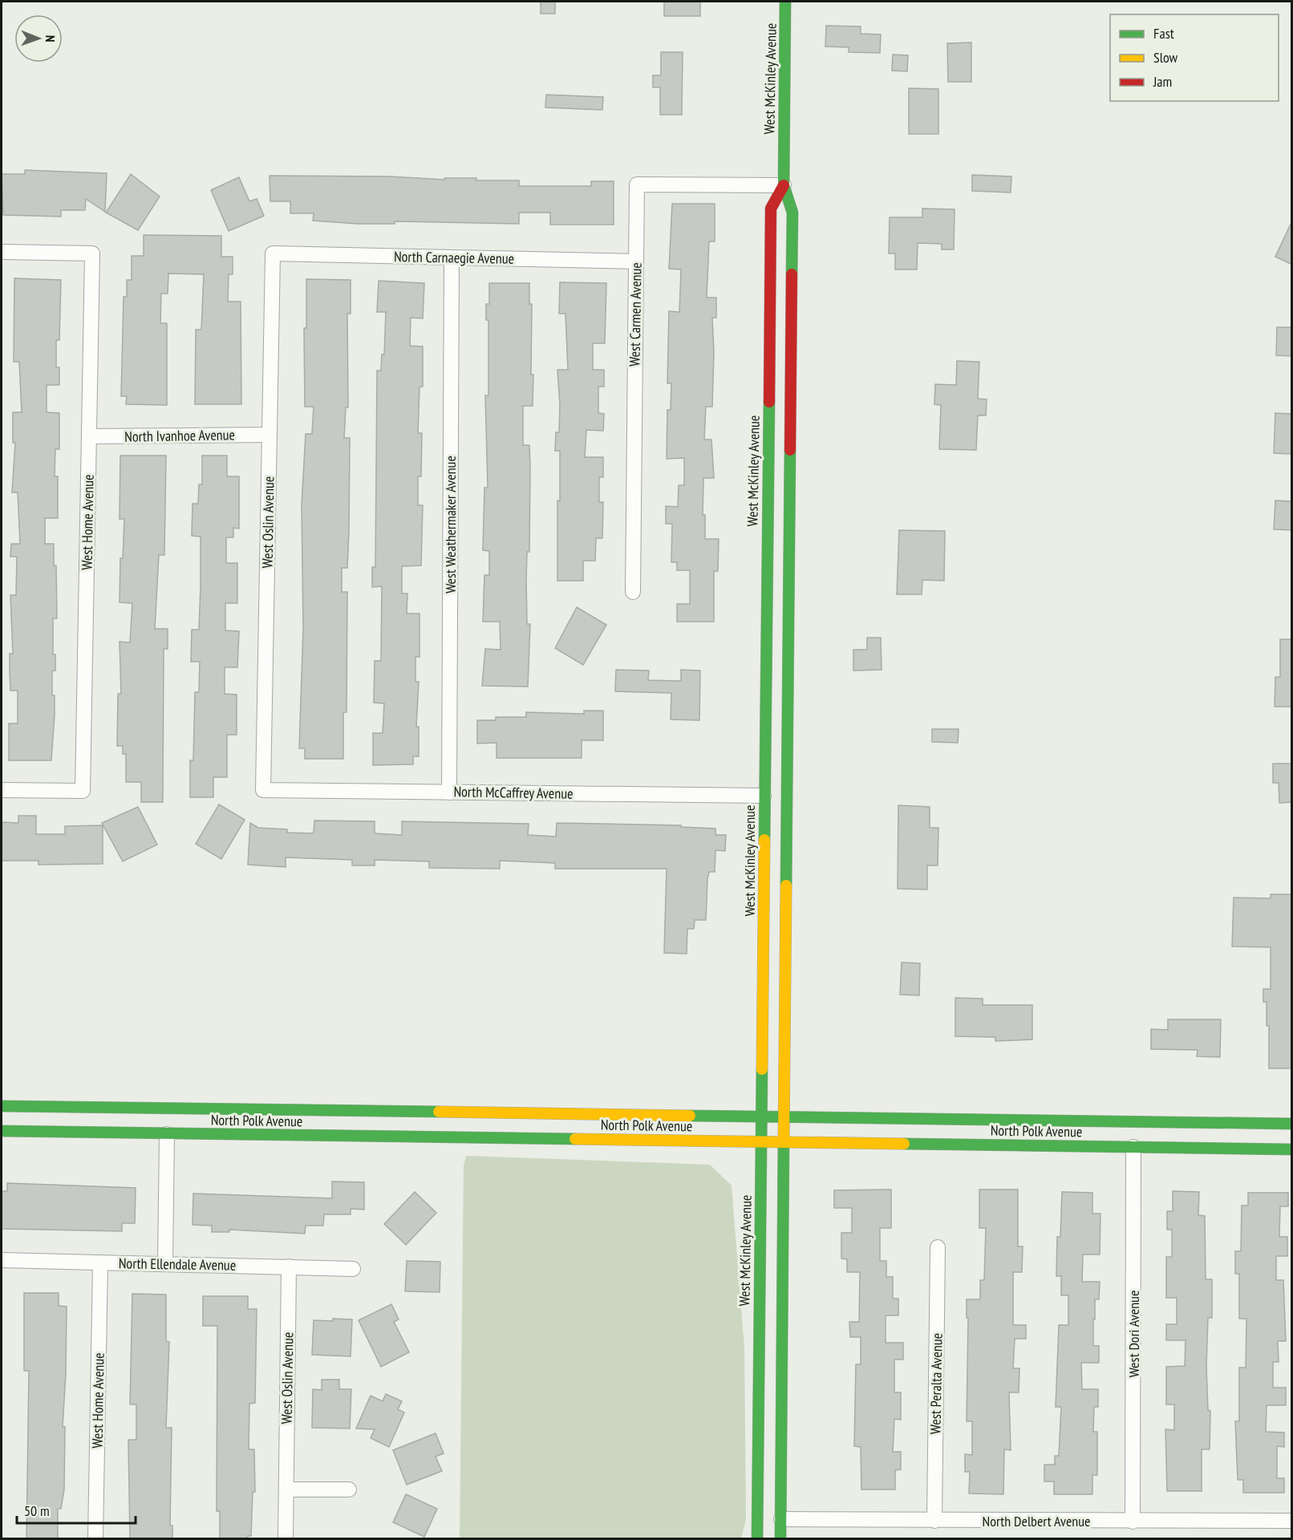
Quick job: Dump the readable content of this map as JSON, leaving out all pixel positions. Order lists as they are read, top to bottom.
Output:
{
  "streets": {
    "main road": ["West McKinley Avenue", "North Polk Avenue"],
    "street": [
      "North Carnaegie Avenue",
      "West Carmen Avenue",
      "North Ivanhoe Avenue",
      "West Home Avenue",
      "West Oslin Avenue",
      "West Weathermaker Avenue",
      "North McCaffrey Avenue",
      "North Ellendale Avenue",
      "West Dori Avenue",
      "West Peralta Avenue",
      "North Delbert Avenue"
    ]
  },
  "crossings": [
    ["West McKinley Avenue", "West Carmen Avenue"],
    ["West McKinley Avenue", "North McCaffrey Avenue"],
    ["West McKinley Avenue", "North Polk Avenue"],
    ["West McKinley Avenue", "North Delbert Avenue"],
    ["North Carnaegie Avenue", "West Carmen Avenue"],
    ["North Carnaegie Avenue", "West Oslin Avenue"],
    ["North Carnaegie Avenue", "West Weathermaker Avenue"],
    ["North Ivanhoe Avenue", "West Home Avenue"],
    ["North Ivanhoe Avenue", "West Oslin Avenue"],
    ["West Home Avenue", "North Ellendale Avenue"],
    ["West Oslin Avenue", "North McCaffrey Avenue"],
    ["West Oslin Avenue", "North Ellendale Avenue"],
    ["West Weathermaker Avenue", "North McCaffrey Avenue"],
    ["North Polk Avenue", "West Dori Avenue"],
    ["West Dori Avenue", "North Delbert Avenue"],
    ["West Peralta Avenue", "North Delbert Avenue"]
  ],
  "legend": ["Fast", "Slow", "Jam"],
  "scale_bar": "50 m",
  "north": "right"
}
